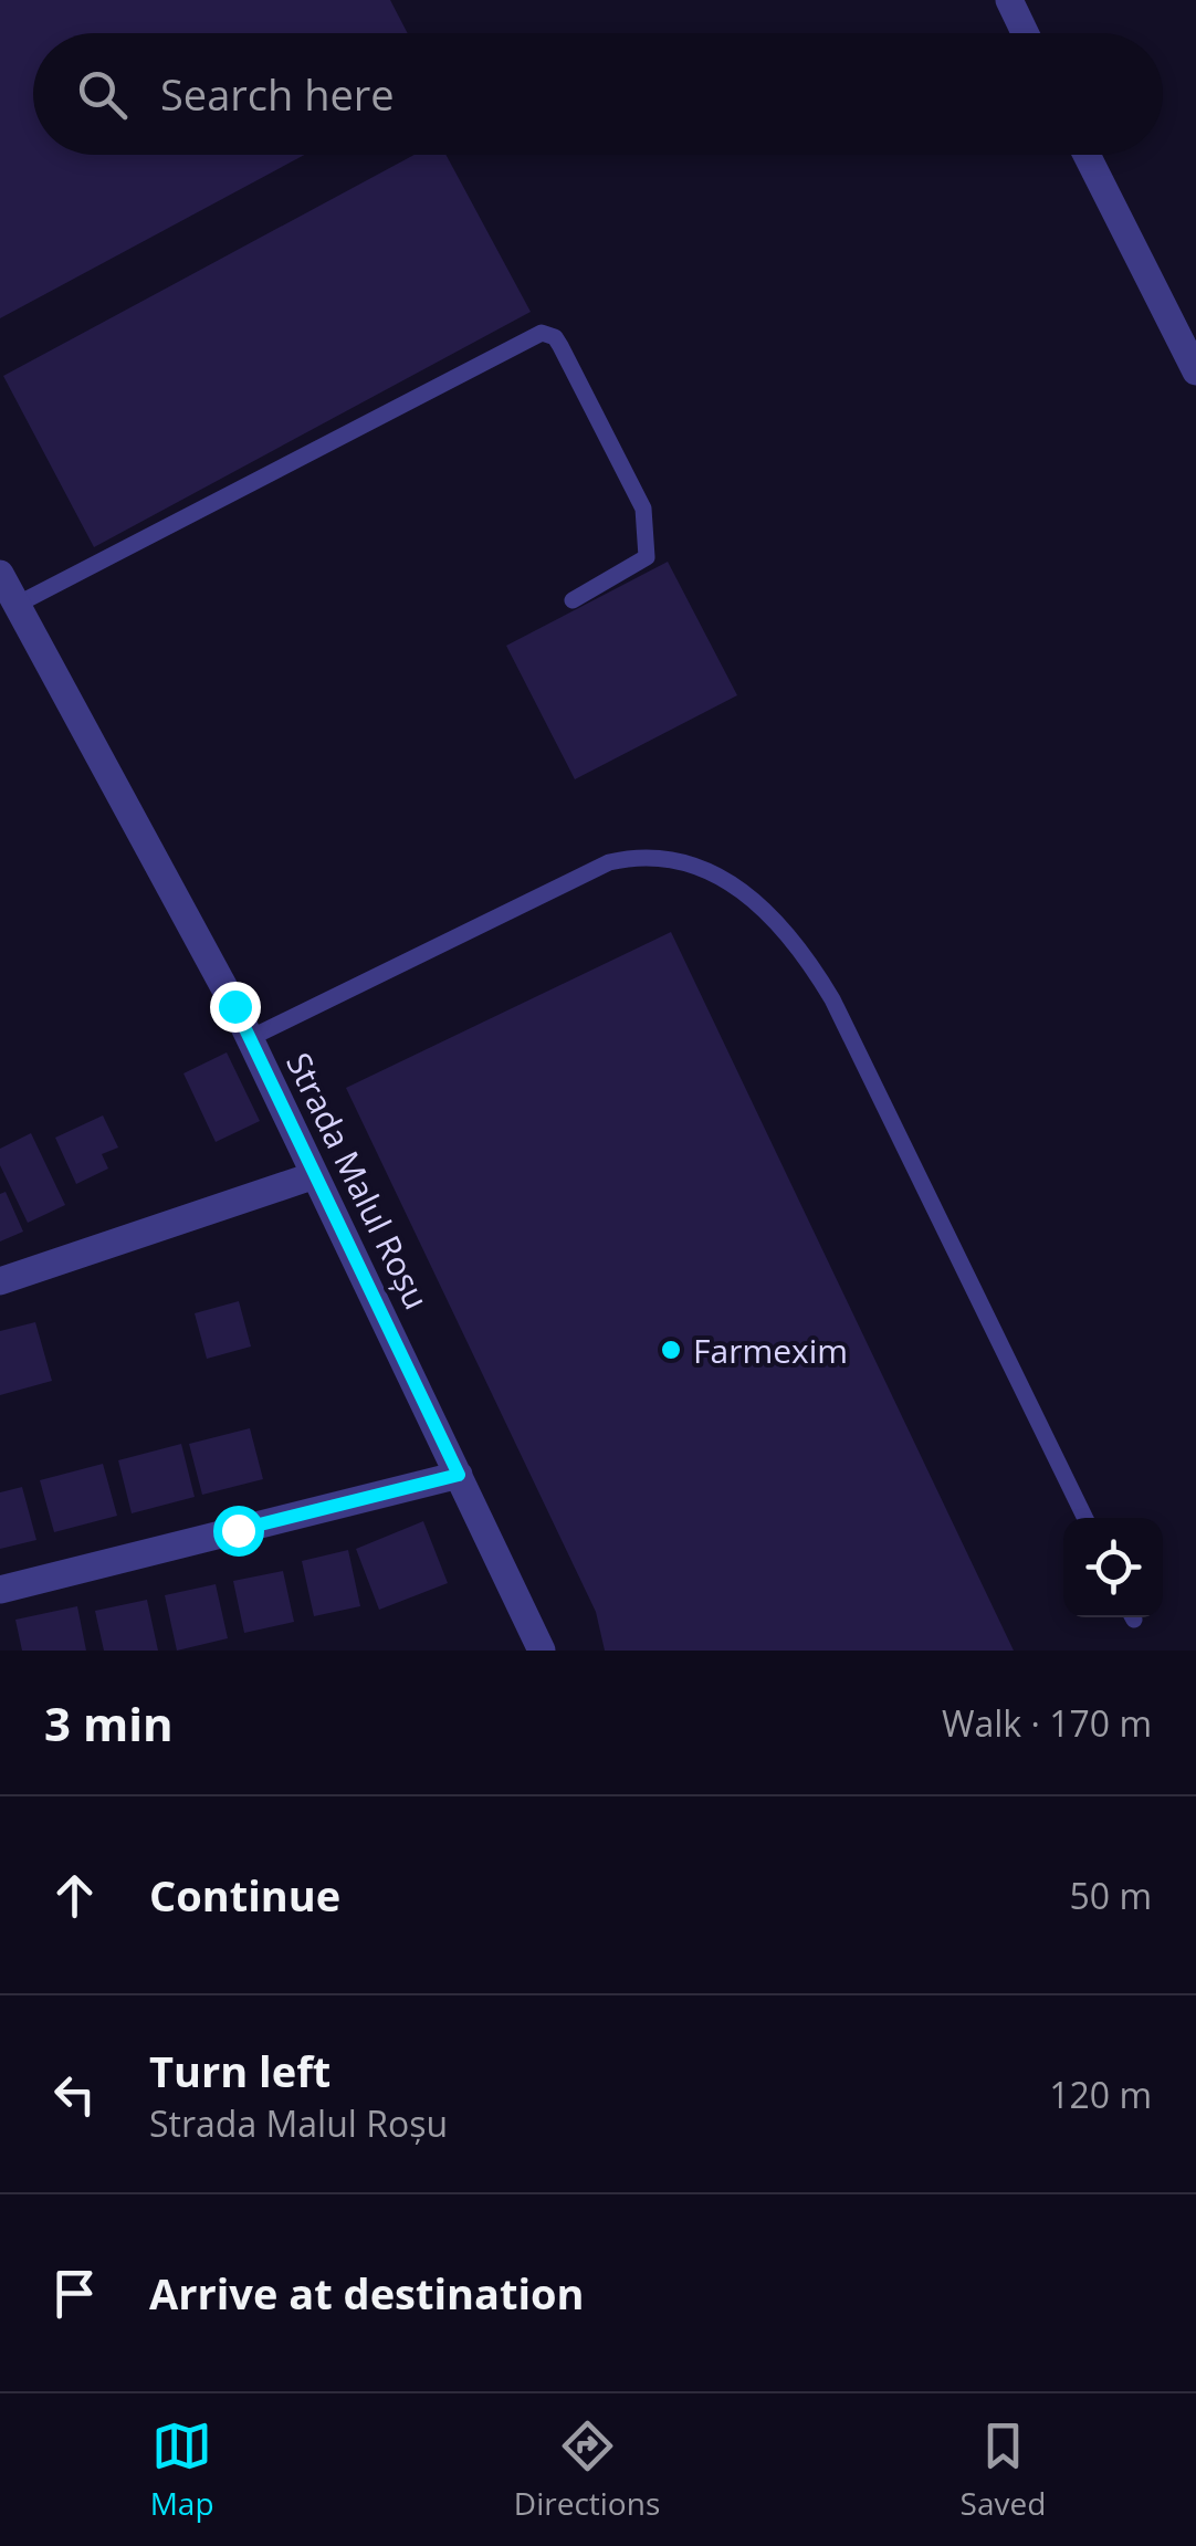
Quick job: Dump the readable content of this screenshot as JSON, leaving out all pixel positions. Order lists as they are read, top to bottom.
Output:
{
  "streets": {
    "street": ["Strada Malul Roșu"]
  },
  "places": ["Farmexim"],
  "page": {
    "search": "Search here",
    "heading": ["3 min", "Walk · 170 m"],
    "list": [
      ["Continue", "50 m"],
      ["Turn left", "Strada Malul Roșu", "120 m"],
      "Arrive at destination"
    ],
    "nav": ["Map", "Directions", "Saved"]
  }
}
